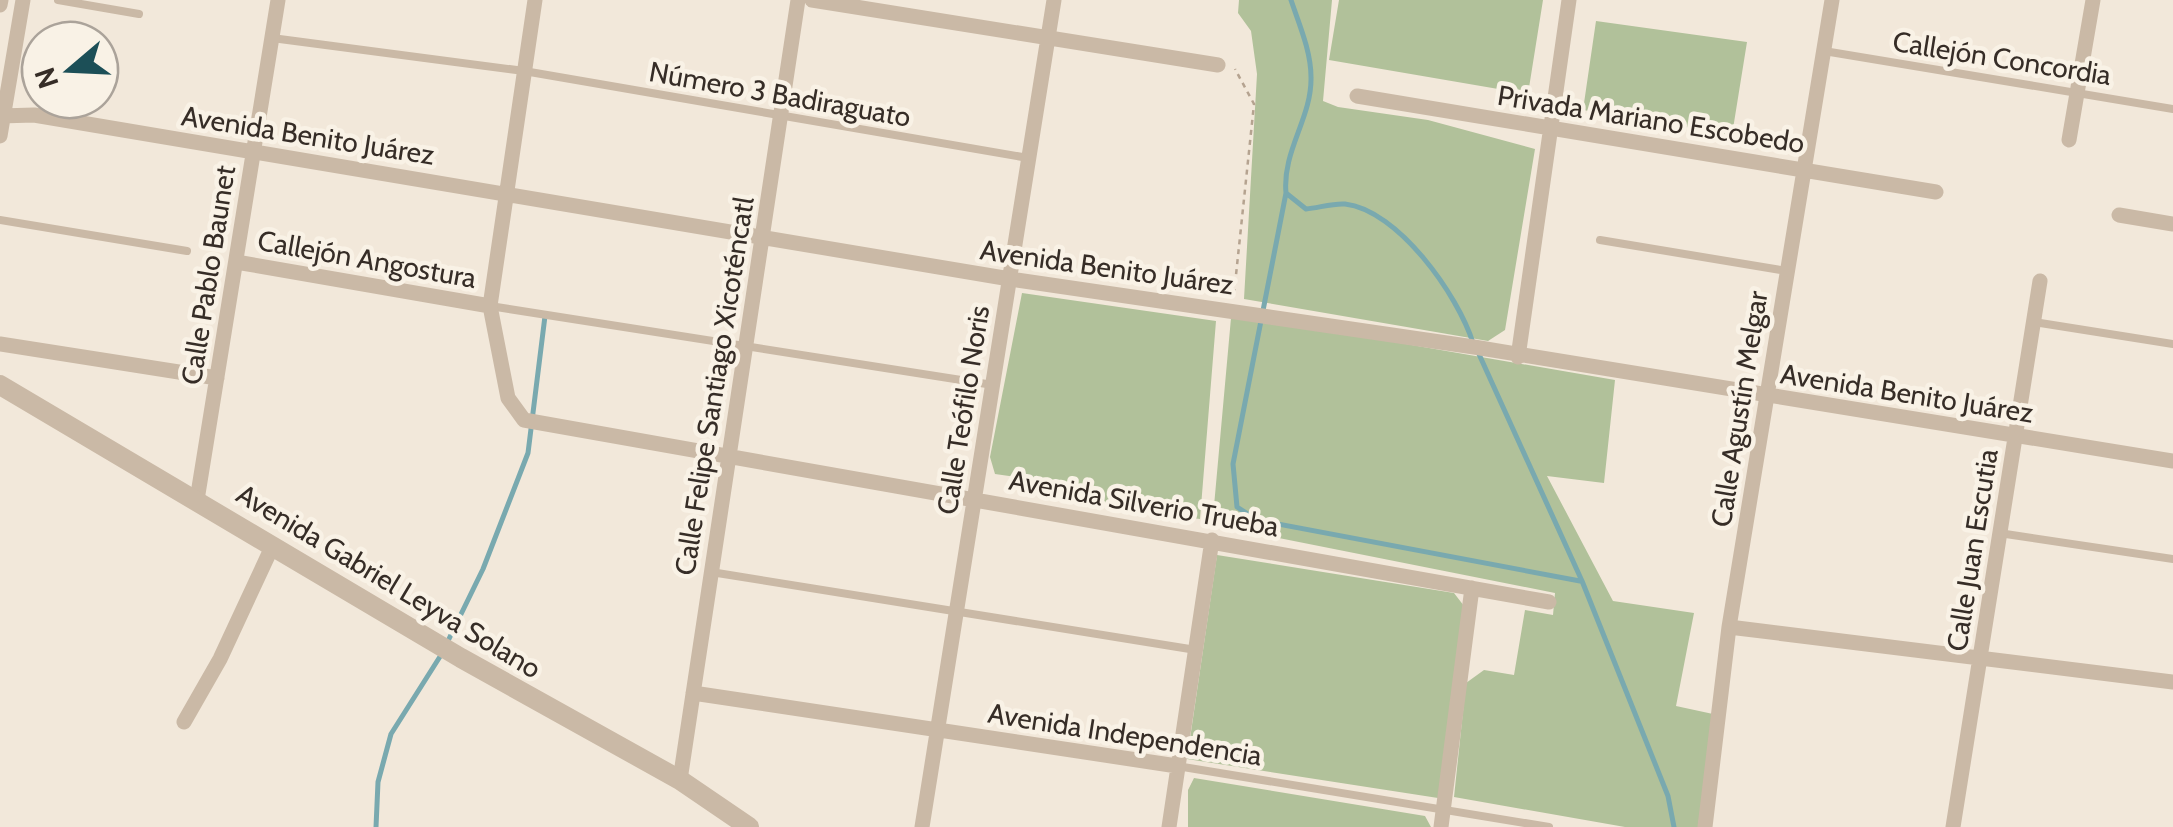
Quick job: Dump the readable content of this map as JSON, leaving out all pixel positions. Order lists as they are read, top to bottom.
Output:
{
  "streets": {
    "street": [
      "Privada Mariano Escobedo",
      "Avenida Benito Juárez",
      "Callejón Angostura",
      "Calle Pablo Baunet",
      "Calle Felipe Santiago Xicoténcatl",
      "Calle Agustín Melgar",
      "Calle Teófilo Noris",
      "Avenida Silverio Trueba",
      "Calle Juan Escutia",
      "Avenida Gabriel Leyva Solano",
      "Avenida Independencia"
    ],
    "lane": ["Callejón Concordia", "Número 3 Badiraguato"]
  },
  "crossings": [
    ["Callejón Concordia", "Calle Agustín Melgar"],
    ["Número 3 Badiraguato", "Calle Pablo Baunet"],
    ["Número 3 Badiraguato", "Calle Felipe Santiago Xicoténcatl"],
    ["Número 3 Badiraguato", "Calle Teófilo Noris"],
    ["Privada Mariano Escobedo", "Calle Agustín Melgar"],
    ["Avenida Benito Juárez", "Calle Pablo Baunet"],
    ["Avenida Benito Juárez", "Calle Felipe Santiago Xicoténcatl"],
    ["Avenida Benito Juárez", "Calle Agustín Melgar"],
    ["Avenida Benito Juárez", "Calle Teófilo Noris"],
    ["Avenida Benito Juárez", "Calle Juan Escutia"],
    ["Callejón Angostura", "Calle Pablo Baunet"],
    ["Callejón Angostura", "Avenida Silverio Trueba"],
    ["Calle Pablo Baunet", "Avenida Gabriel Leyva Solano"],
    ["Calle Felipe Santiago Xicoténcatl", "Avenida Silverio Trueba"],
    ["Calle Felipe Santiago Xicoténcatl", "Avenida Gabriel Leyva Solano"],
    ["Calle Felipe Santiago Xicoténcatl", "Avenida Independencia"],
    ["Calle Teófilo Noris", "Avenida Silverio Trueba"],
    ["Calle Teófilo Noris", "Avenida Independencia"]
  ],
  "north": "left"
}
